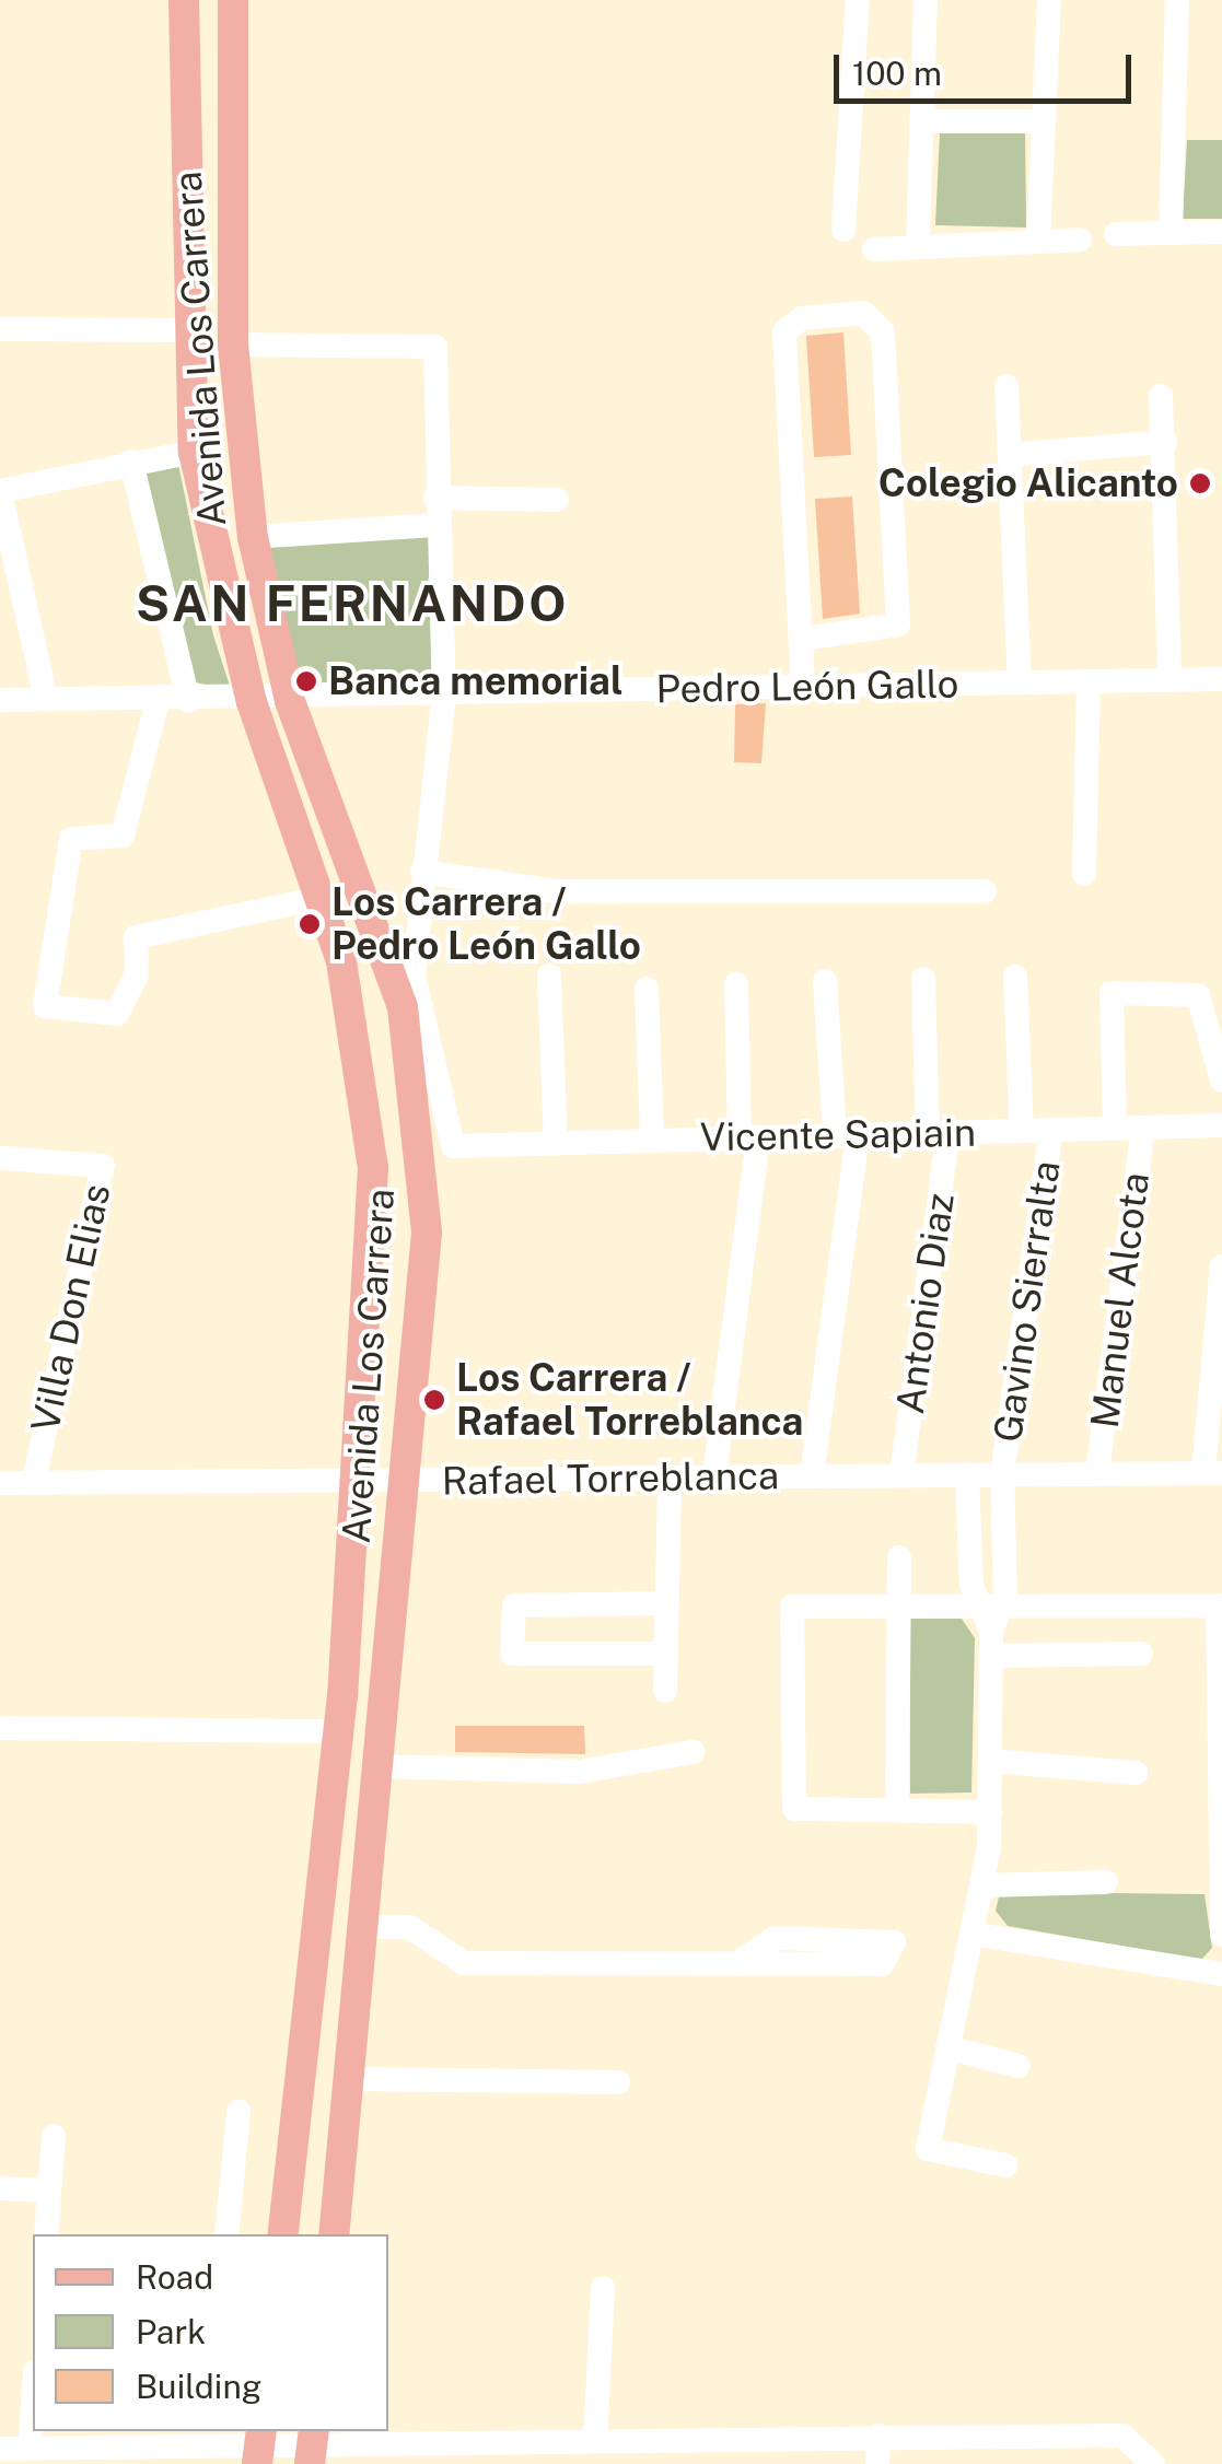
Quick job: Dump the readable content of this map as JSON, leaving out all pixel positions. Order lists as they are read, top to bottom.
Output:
{
  "streets": {
    "main road": ["Avenida Los Carrera"],
    "street": [
      "Pedro León Gallo",
      "Vicente Sapiain",
      "Manuel Alcota",
      "Gavino Sierralta",
      "Antonio Diaz",
      "Villa Don Elias",
      "Rafael Torreblanca"
    ]
  },
  "crossings": [
    ["Avenida Los Carrera", "Pedro León Gallo"],
    ["Avenida Los Carrera", "Rafael Torreblanca"],
    ["Vicente Sapiain", "Manuel Alcota"],
    ["Vicente Sapiain", "Gavino Sierralta"],
    ["Vicente Sapiain", "Antonio Diaz"],
    ["Manuel Alcota", "Rafael Torreblanca"],
    ["Gavino Sierralta", "Rafael Torreblanca"],
    ["Antonio Diaz", "Rafael Torreblanca"],
    ["Villa Don Elias", "Rafael Torreblanca"]
  ],
  "districts": ["SAN FERNANDO"],
  "places": [
    "Colegio Alicanto",
    "Banca memorial",
    "Los Carrera / Pedro León Gallo",
    "Los Carrera / Rafael Torreblanca"
  ],
  "legend": ["Road", "Park", "Building"],
  "scale_bar": "100 m"
}
